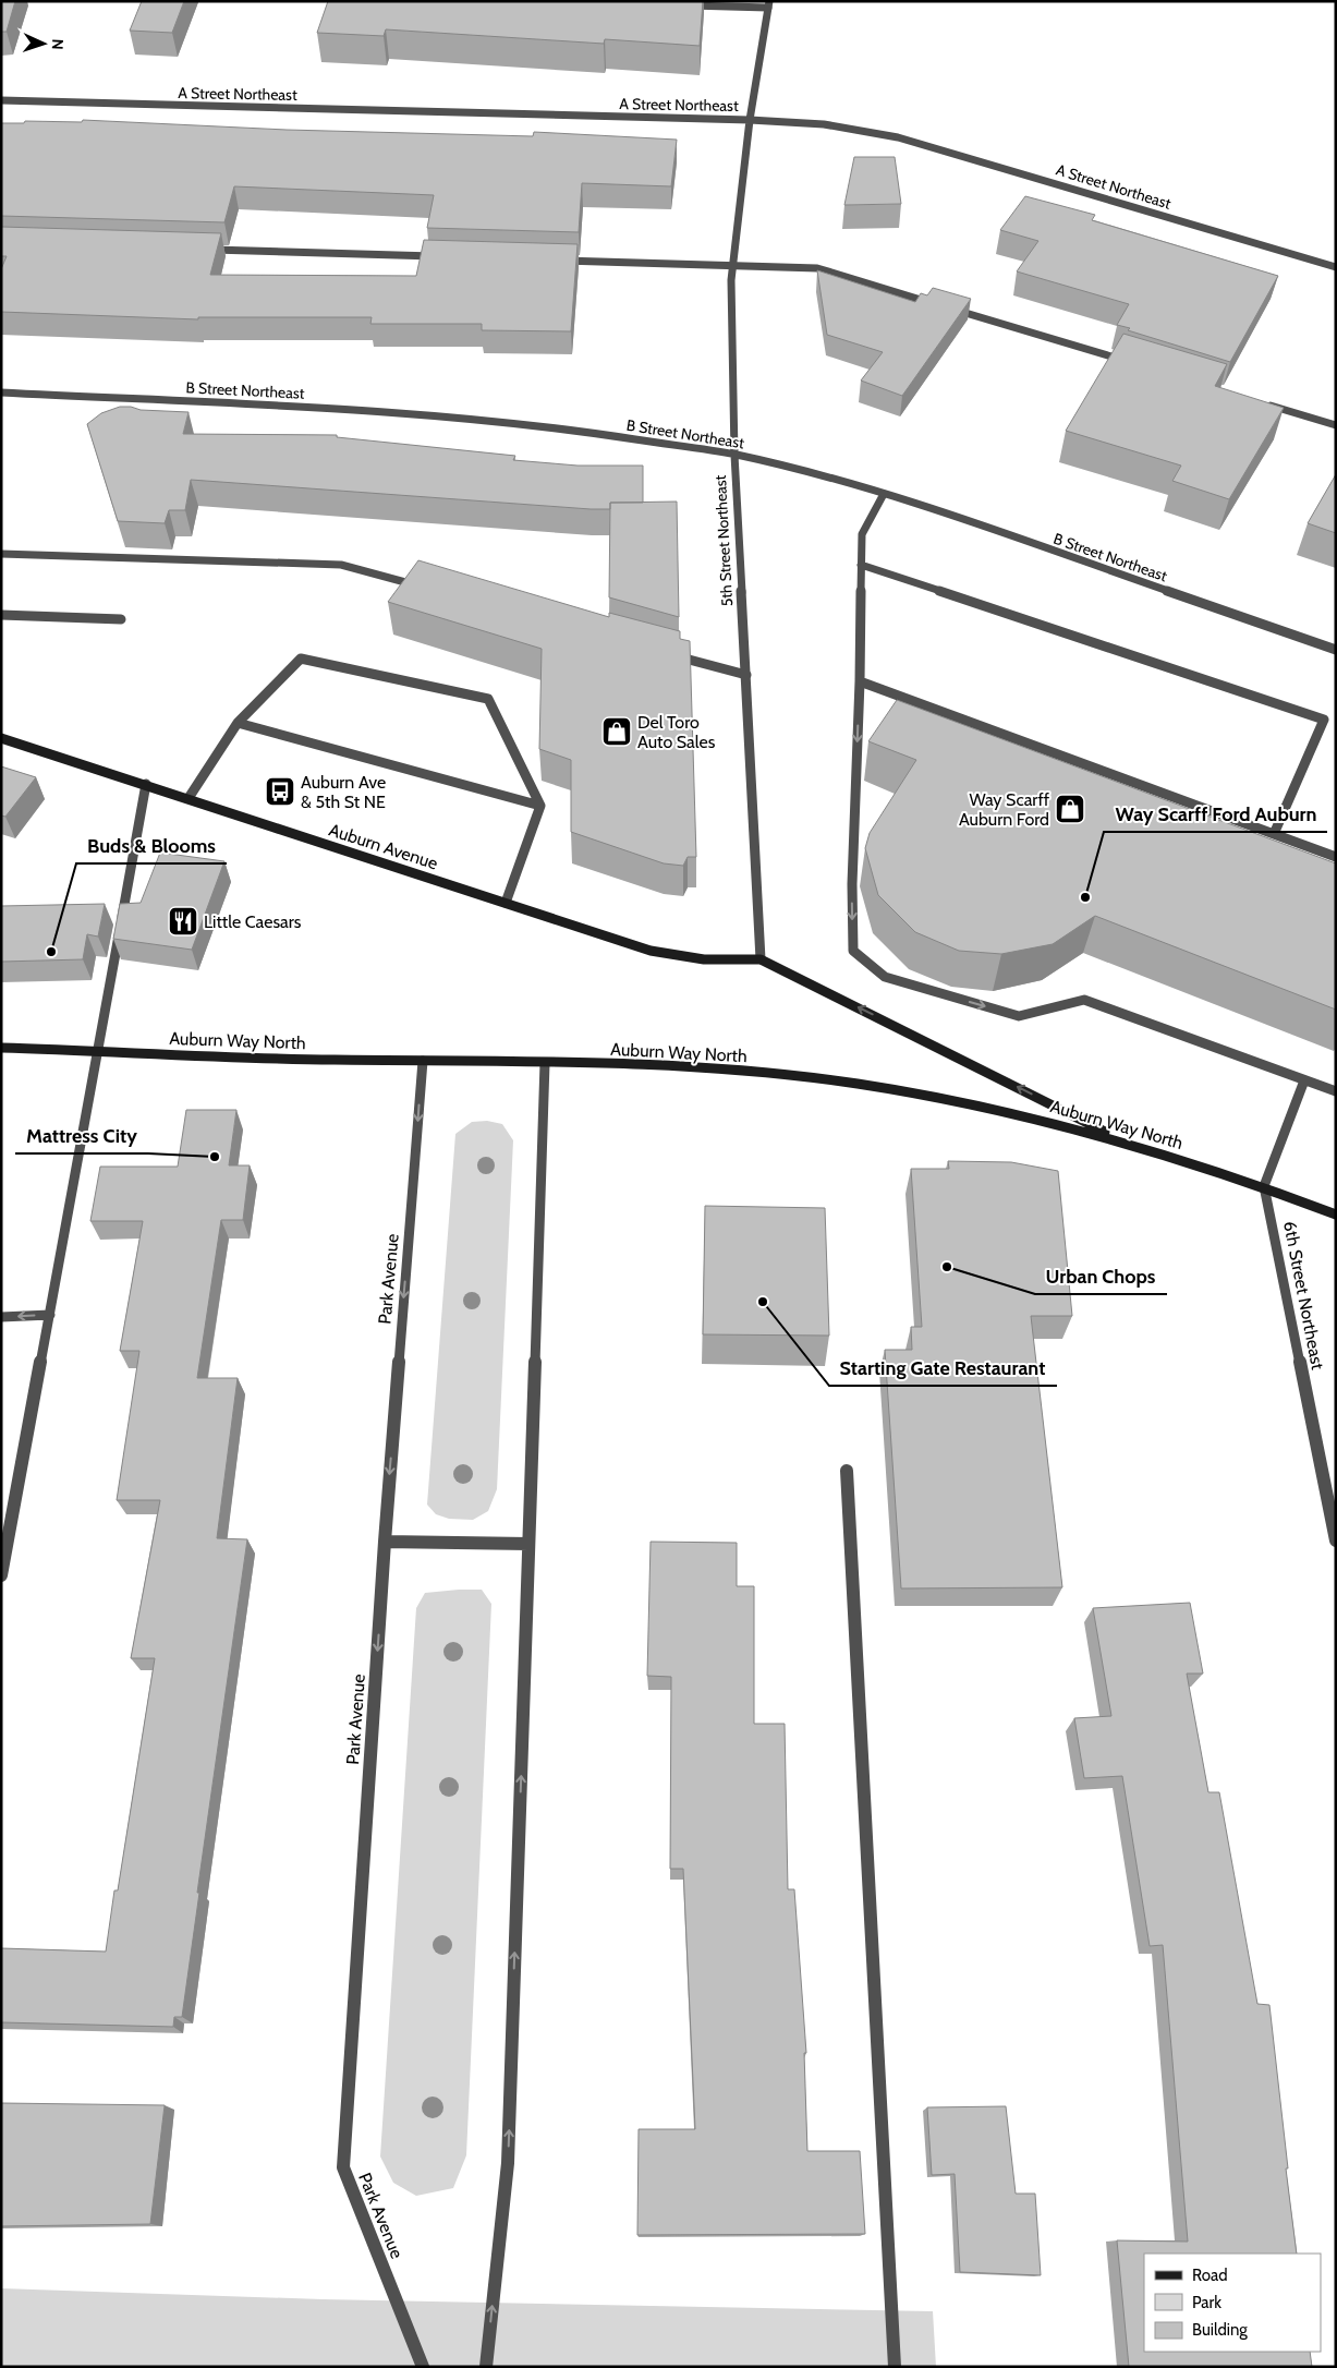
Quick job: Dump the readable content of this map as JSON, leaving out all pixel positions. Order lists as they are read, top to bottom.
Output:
{
  "streets": {
    "main road": ["Auburn Avenue", "Auburn Way North"],
    "street": [
      "A Street Northeast",
      "B Street Northeast",
      "5th Street Northeast",
      "Park Avenue",
      "6th Street Northeast"
    ]
  },
  "crossings": [
    ["A Street Northeast", "5th Street Northeast"],
    ["B Street Northeast", "5th Street Northeast"],
    ["5th Street Northeast", "Auburn Avenue"],
    ["Auburn Way North", "Park Avenue"],
    ["Auburn Way North", "6th Street Northeast"]
  ],
  "one_way": ["Park Avenue"],
  "places": {
    "shop": ["Del Toro Auto Sales", "Way Scarff Auburn Ford"],
    "bus stop": ["Auburn Ave & 5th St NE"],
    "other": [
      "Way Scarff Ford Auburn",
      "Buds & Blooms",
      "Mattress City",
      "Urban Chops",
      "Starting Gate Restaurant"
    ],
    "restaurant": ["Little Caesars"]
  },
  "legend": ["Road", "Park", "Building"],
  "north": "right"
}
